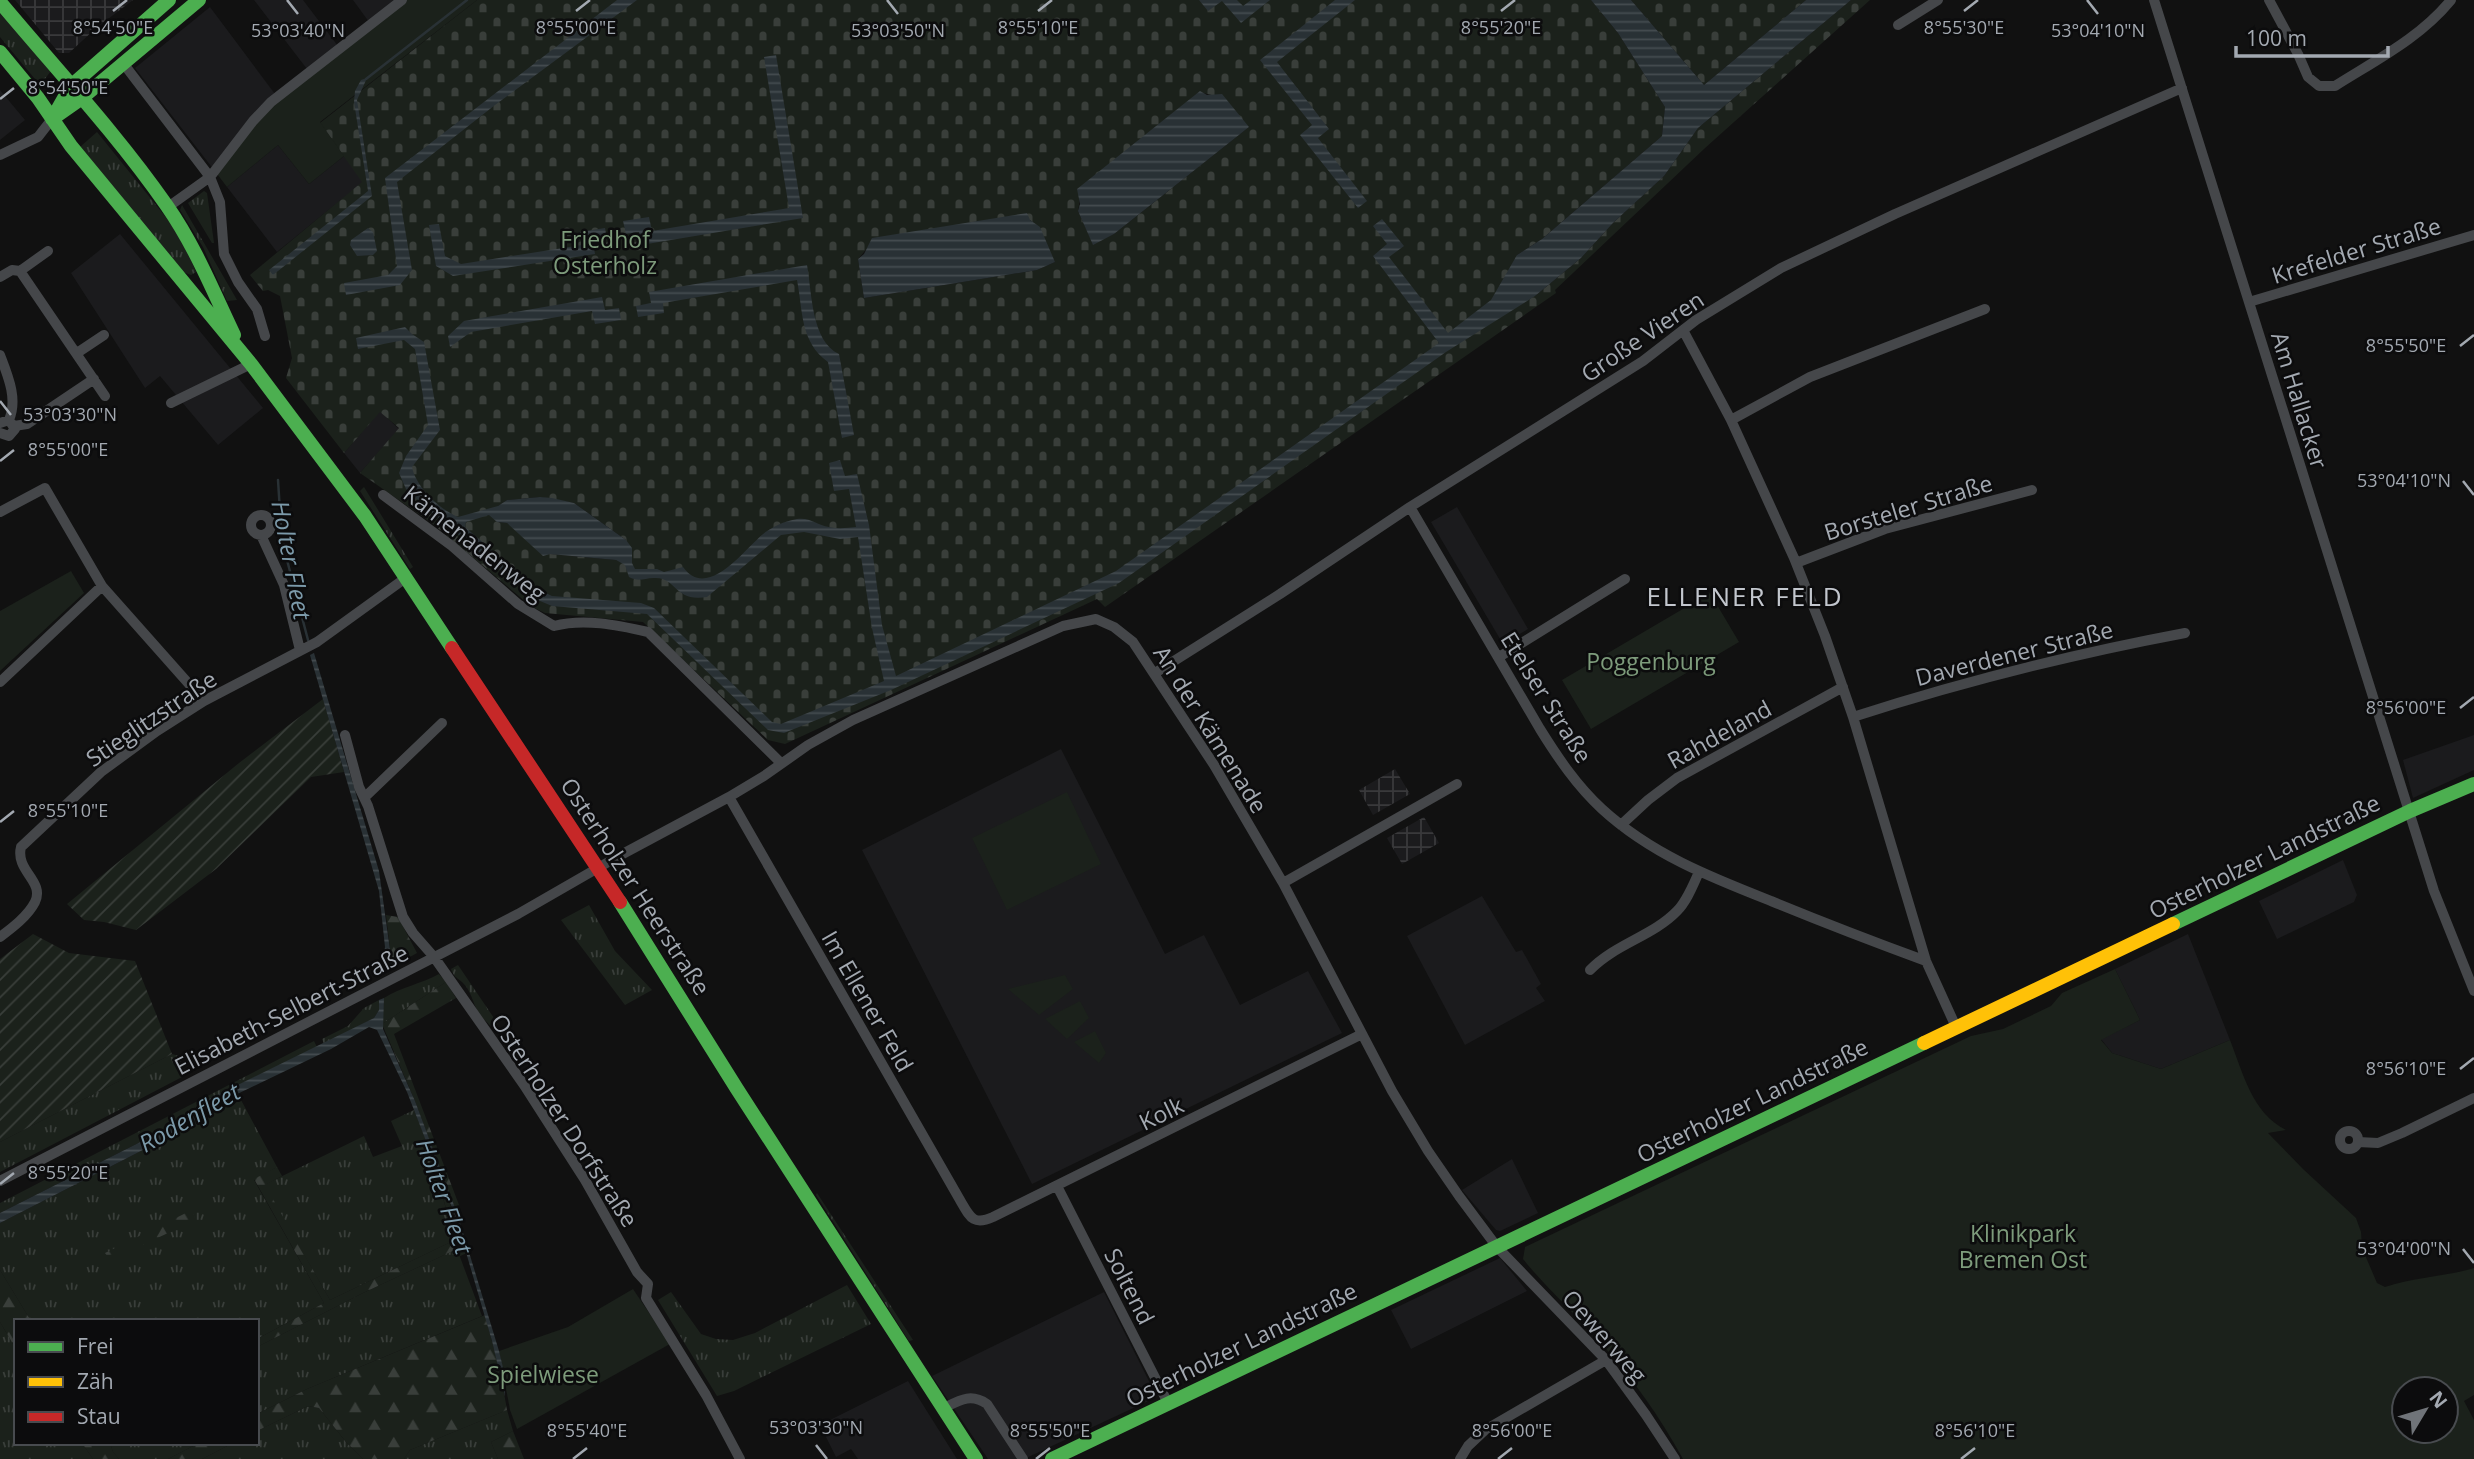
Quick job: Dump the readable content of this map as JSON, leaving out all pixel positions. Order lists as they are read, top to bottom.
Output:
{
  "streets": {
    "main road": ["Osterholzer Landstraße", "Osterholzer Heerstraße"],
    "street": [
      "Krefelder Straße",
      "Große Vieren",
      "Am Hallacker",
      "Borsteler Straße",
      "Kämenadenweg",
      "Daverdener Straße",
      "Etelser Straße",
      "Stieglitzstraße",
      "An der Kämenade",
      "Rahdeland",
      "Im Ellener Feld",
      "Elisabeth-Selbert-Straße",
      "Kolk",
      "Osterholzer Dorfstraße",
      "Soltend",
      "Oewerweg"
    ]
  },
  "crossings": [
    ["Krefelder Straße", "Am Hallacker"],
    ["Große Vieren", "Am Hallacker"],
    ["Große Vieren", "Etelser Straße"],
    ["Große Vieren", "An der Kämenade"],
    ["Am Hallacker", "Osterholzer Landstraße"],
    ["Kämenadenweg", "An der Kämenade"],
    ["Etelser Straße", "Rahdeland"],
    ["Stieglitzstraße", "Osterholzer Heerstraße"],
    ["An der Kämenade", "Osterholzer Landstraße"],
    ["An der Kämenade", "Osterholzer Heerstraße"],
    ["An der Kämenade", "Im Ellener Feld"],
    ["An der Kämenade", "Elisabeth-Selbert-Straße"],
    ["An der Kämenade", "Kolk"],
    ["An der Kämenade", "Oewerweg"],
    ["Osterholzer Landstraße", "Soltend"],
    ["Osterholzer Landstraße", "Oewerweg"],
    ["Osterholzer Heerstraße", "Elisabeth-Selbert-Straße"],
    ["Im Ellener Feld", "Kolk"],
    ["Elisabeth-Selbert-Straße", "Osterholzer Dorfstraße"],
    ["Kolk", "Soltend"]
  ],
  "districts": ["ELLENER FELD"],
  "water": ["Holter Fleet", "Rodenfleet"],
  "parks": [
    "Friedhof Osterholz",
    "Poggenburg",
    "Klinikpark Bremen Ost",
    "Spielwiese"
  ],
  "legend": ["Frei", "Zäh", "Stau"],
  "scale_bar": "100 m",
  "north": "top right",
  "coordinates": [
    "8°54'50\"E",
    "8°55'00\"E",
    "8°55'10\"E",
    "8°55'20\"E",
    "8°55'30\"E",
    "53°03'40\"N",
    "53°03'50\"N",
    "53°04'10\"N",
    "8°55'50\"E",
    "53°03'30\"N",
    "8°56'00\"E",
    "8°56'10\"E",
    "53°04'00\"N",
    "8°55'40\"E"
  ]
}
